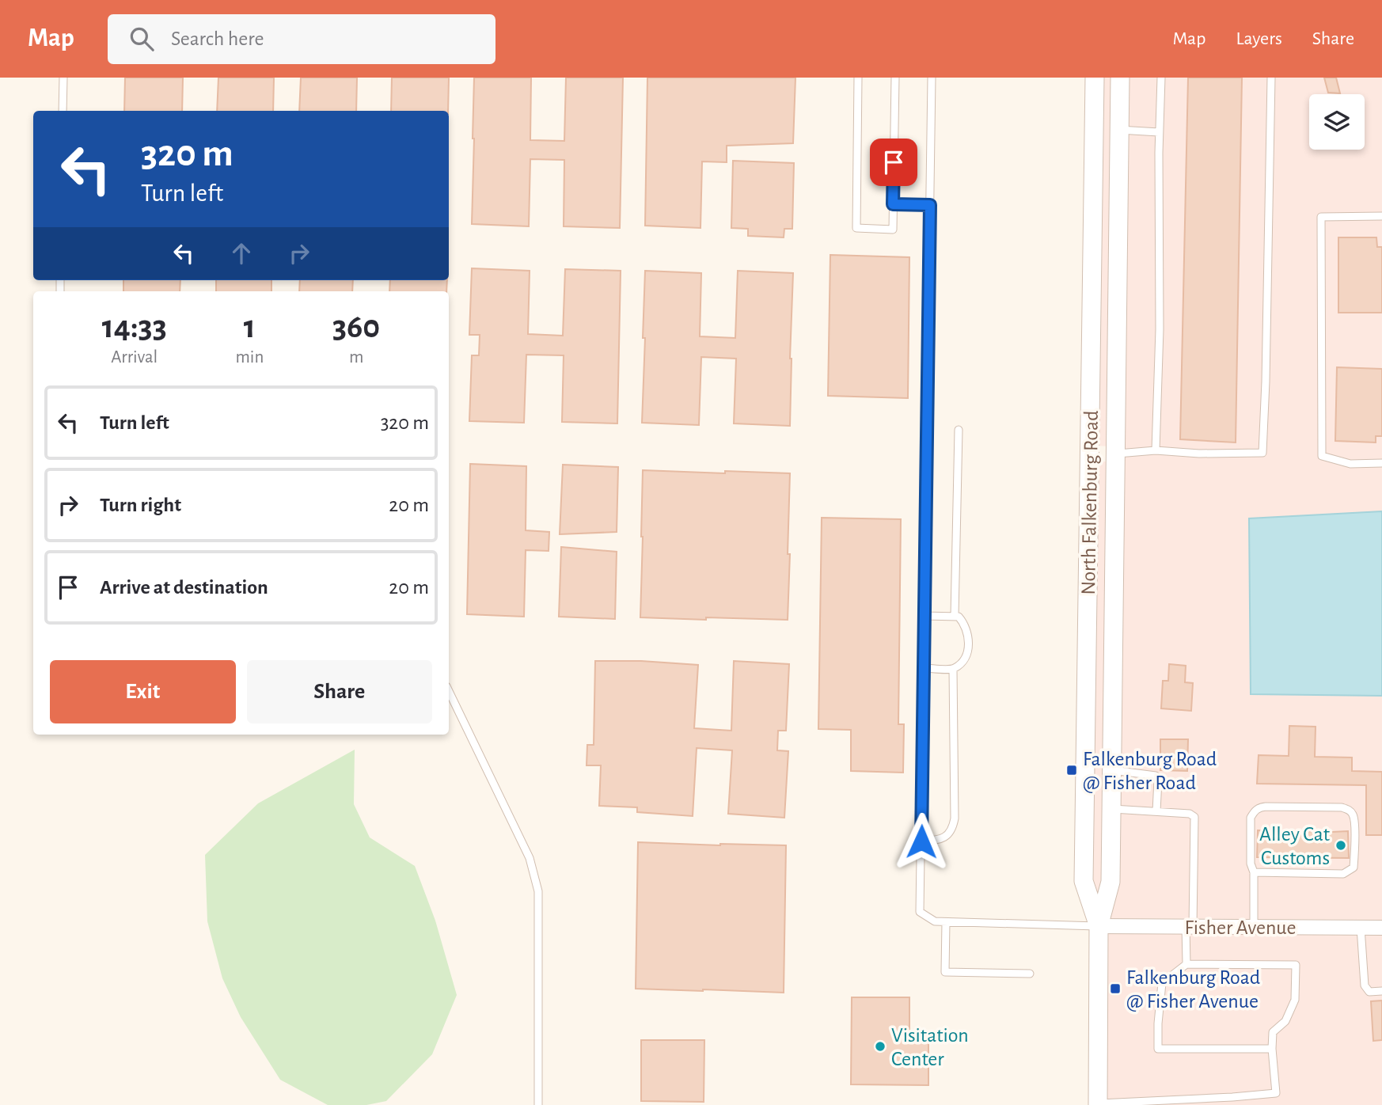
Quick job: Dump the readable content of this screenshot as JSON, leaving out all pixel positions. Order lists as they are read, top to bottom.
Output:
{
  "streets": {
    "street": ["North Falkenburg Road", "Fisher Avenue"]
  },
  "crossings": [
    ["North Falkenburg Road", "Fisher Avenue"]
  ],
  "places": {
    "transit": ["Falkenburg Road @ Fisher Road", "Falkenburg Road @ Fisher Avenue"],
    "other": ["Alley Cat Customs", "Visitation Center"]
  },
  "page": {
    "header": "Map",
    "search": "Search here",
    "nav": ["Map", "Layers", "Share"],
    "turn": ["320 m", "Turn left"],
    "eta": [
      "14:33",
      "Arrival",
      "1",
      "min",
      "360",
      "m"
    ],
    "list": [
      {
        "name": "Turn left",
        "value": "320 m"
      },
      {
        "name": "Turn right",
        "value": "20 m"
      },
      {
        "name": "Arrive at destination",
        "value": "20 m"
      }
    ],
    "buttons": ["Exit", "Share"]
  }
}
